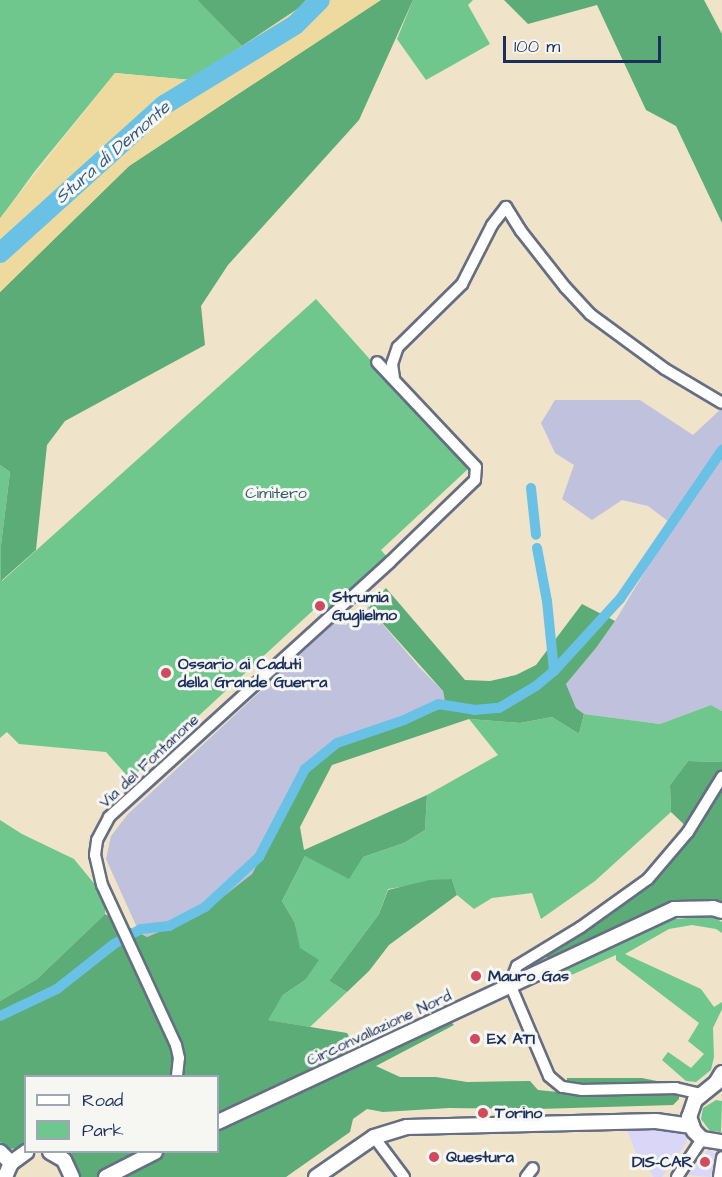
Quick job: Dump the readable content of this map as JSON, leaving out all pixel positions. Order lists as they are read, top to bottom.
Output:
{
  "streets": {
    "main road": ["Circonvallazione Nord"],
    "street": ["Via del Fontanone"]
  },
  "water": ["Stura di Demonte"],
  "parks": ["Cimitero"],
  "places": [
    "Strumia Guglielmo",
    "Ossario ai Caduti della Grande Guerra",
    "Mauro Gas",
    "EX ATI",
    "Torino",
    "Questura",
    "DIS-CAR"
  ],
  "legend": ["Road", "Park"],
  "scale_bar": "100 m"
}
